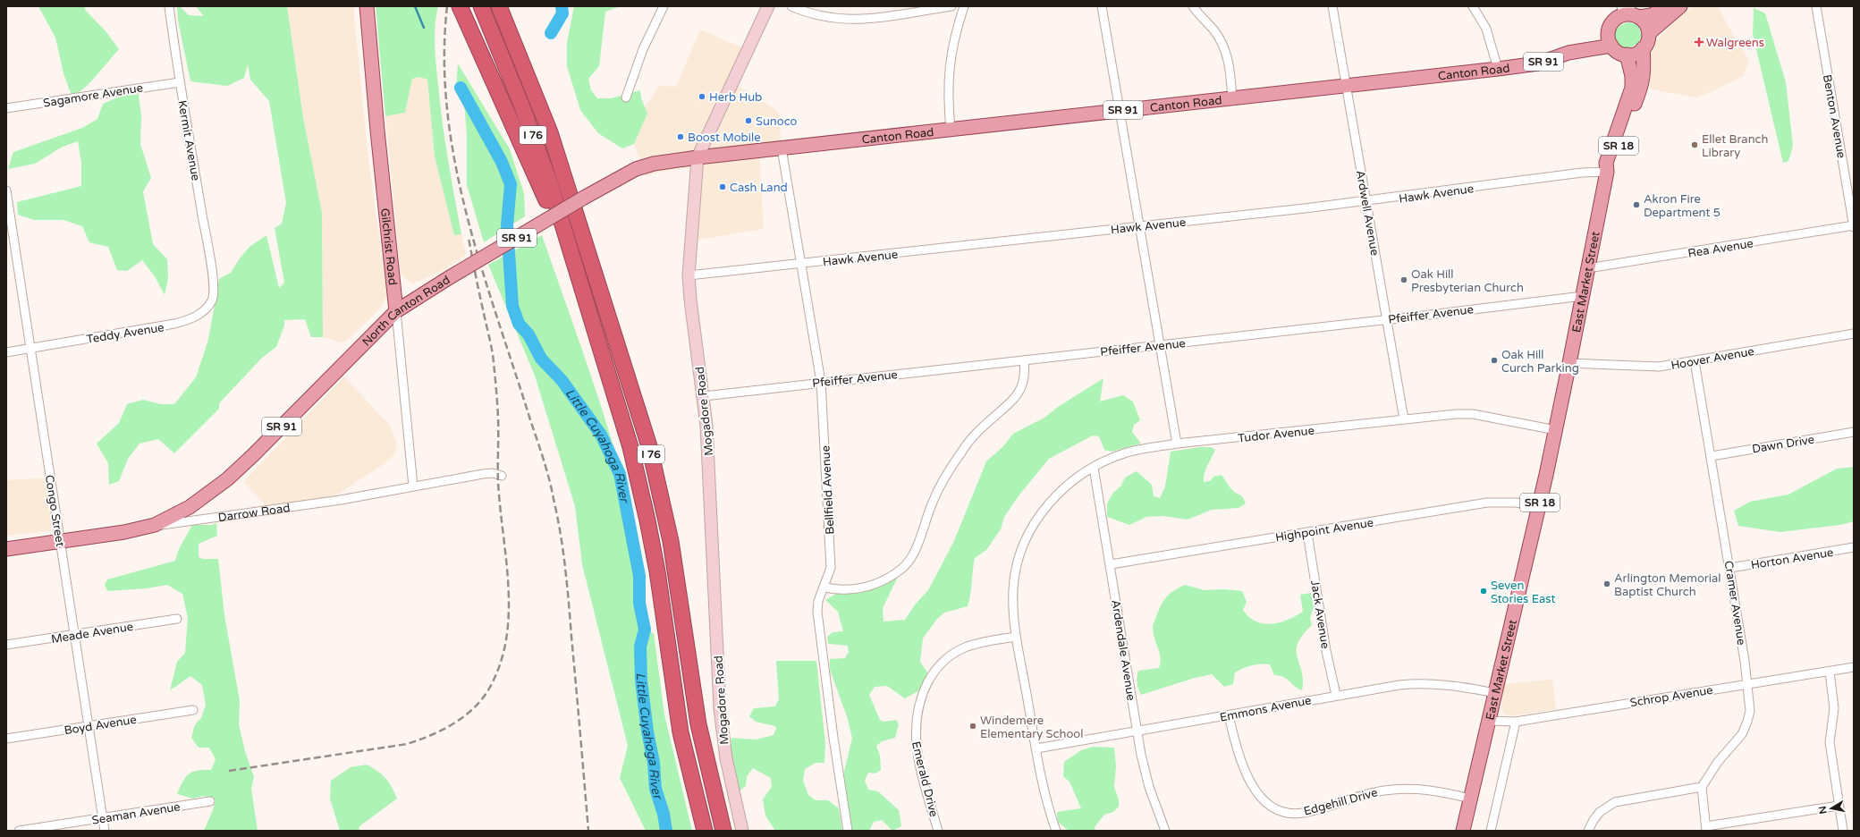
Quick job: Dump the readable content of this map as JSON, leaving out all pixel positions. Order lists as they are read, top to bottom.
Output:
{
  "streets": {
    "highway": ["I 76"],
    "main road": [
      "SR 91",
      "Canton Road",
      "SR 18",
      "Gilchrist Road",
      "East Market Street",
      "North Canton Road",
      "Darrow Road"
    ],
    "street": [
      "Sagamore Avenue",
      "Benton Avenue",
      "Kermit Avenue",
      "Hawk Avenue",
      "Ardwell Avenue",
      "Rea Avenue",
      "Pfeiffer Avenue",
      "Teddy Avenue",
      "Hoover Avenue",
      "Mogadore Road",
      "Tudor Avenue",
      "Dawn Drive",
      "Bellfield Avenue",
      "Congo Street",
      "Highpoint Avenue",
      "Horton Avenue",
      "Cramer Avenue",
      "Jack Avenue",
      "Meade Avenue",
      "Ardendale Avenue",
      "Schrop Avenue",
      "Emmons Avenue",
      "Boyd Avenue",
      "Emerald Drive",
      "Edgehill Drive",
      "Seaman Avenue"
    ]
  },
  "crossings": [
    ["Canton Road", "Ardwell Avenue"],
    ["Canton Road", "East Market Street"],
    ["Canton Road", "North Canton Road"],
    ["Canton Road", "Mogadore Road"],
    ["Canton Road", "Bellfield Avenue"],
    ["Sagamore Avenue", "Kermit Avenue"],
    ["Benton Avenue", "Rea Avenue"],
    ["Kermit Avenue", "Teddy Avenue"],
    ["Hawk Avenue", "Ardwell Avenue"],
    ["Hawk Avenue", "East Market Street"],
    ["Hawk Avenue", "Mogadore Road"],
    ["Hawk Avenue", "Bellfield Avenue"],
    ["Ardwell Avenue", "Pfeiffer Avenue"],
    ["Ardwell Avenue", "Tudor Avenue"],
    ["Gilchrist Road", "North Canton Road"],
    ["Gilchrist Road", "Darrow Road"],
    ["Rea Avenue", "East Market Street"],
    ["East Market Street", "Pfeiffer Avenue"],
    ["East Market Street", "Hoover Avenue"],
    ["East Market Street", "Tudor Avenue"],
    ["East Market Street", "Highpoint Avenue"],
    ["East Market Street", "Schrop Avenue"],
    ["East Market Street", "Emmons Avenue"],
    ["East Market Street", "Edgehill Drive"],
    ["North Canton Road", "Mogadore Road"],
    ["North Canton Road", "Darrow Road"],
    ["Pfeiffer Avenue", "Mogadore Road"],
    ["Pfeiffer Avenue", "Bellfield Avenue"],
    ["Teddy Avenue", "Congo Street"],
    ["Hoover Avenue", "Cramer Avenue"],
    ["Tudor Avenue", "Ardendale Avenue"],
    ["Tudor Avenue", "Emmons Avenue"],
    ["Tudor Avenue", "Emerald Drive"],
    ["Dawn Drive", "Cramer Avenue"],
    ["Congo Street", "Darrow Road"],
    ["Congo Street", "Meade Avenue"],
    ["Congo Street", "Boyd Avenue"],
    ["Congo Street", "Seaman Avenue"],
    ["Highpoint Avenue", "Jack Avenue"],
    ["Highpoint Avenue", "Ardendale Avenue"],
    ["Horton Avenue", "Cramer Avenue"],
    ["Cramer Avenue", "Schrop Avenue"],
    ["Jack Avenue", "Emmons Avenue"],
    ["Ardendale Avenue", "Emmons Avenue"],
    ["Emmons Avenue", "Edgehill Drive"]
  ],
  "water": ["Little Cuyahoga River"],
  "places": {
    "health": ["Walgreens"],
    "other": [
      "Herb Hub",
      "Sunoco",
      "Boost Mobile",
      "Ellet Branch Library",
      "Cash Land",
      "Akron Fire Department 5",
      "Oak Hill Presbyterian Church",
      "Oak Hill Curch Parking",
      "Arlington Memorial Baptist Church",
      "Seven Stories East",
      "Windemere Elementary School"
    ]
  },
  "north": "left"
}
